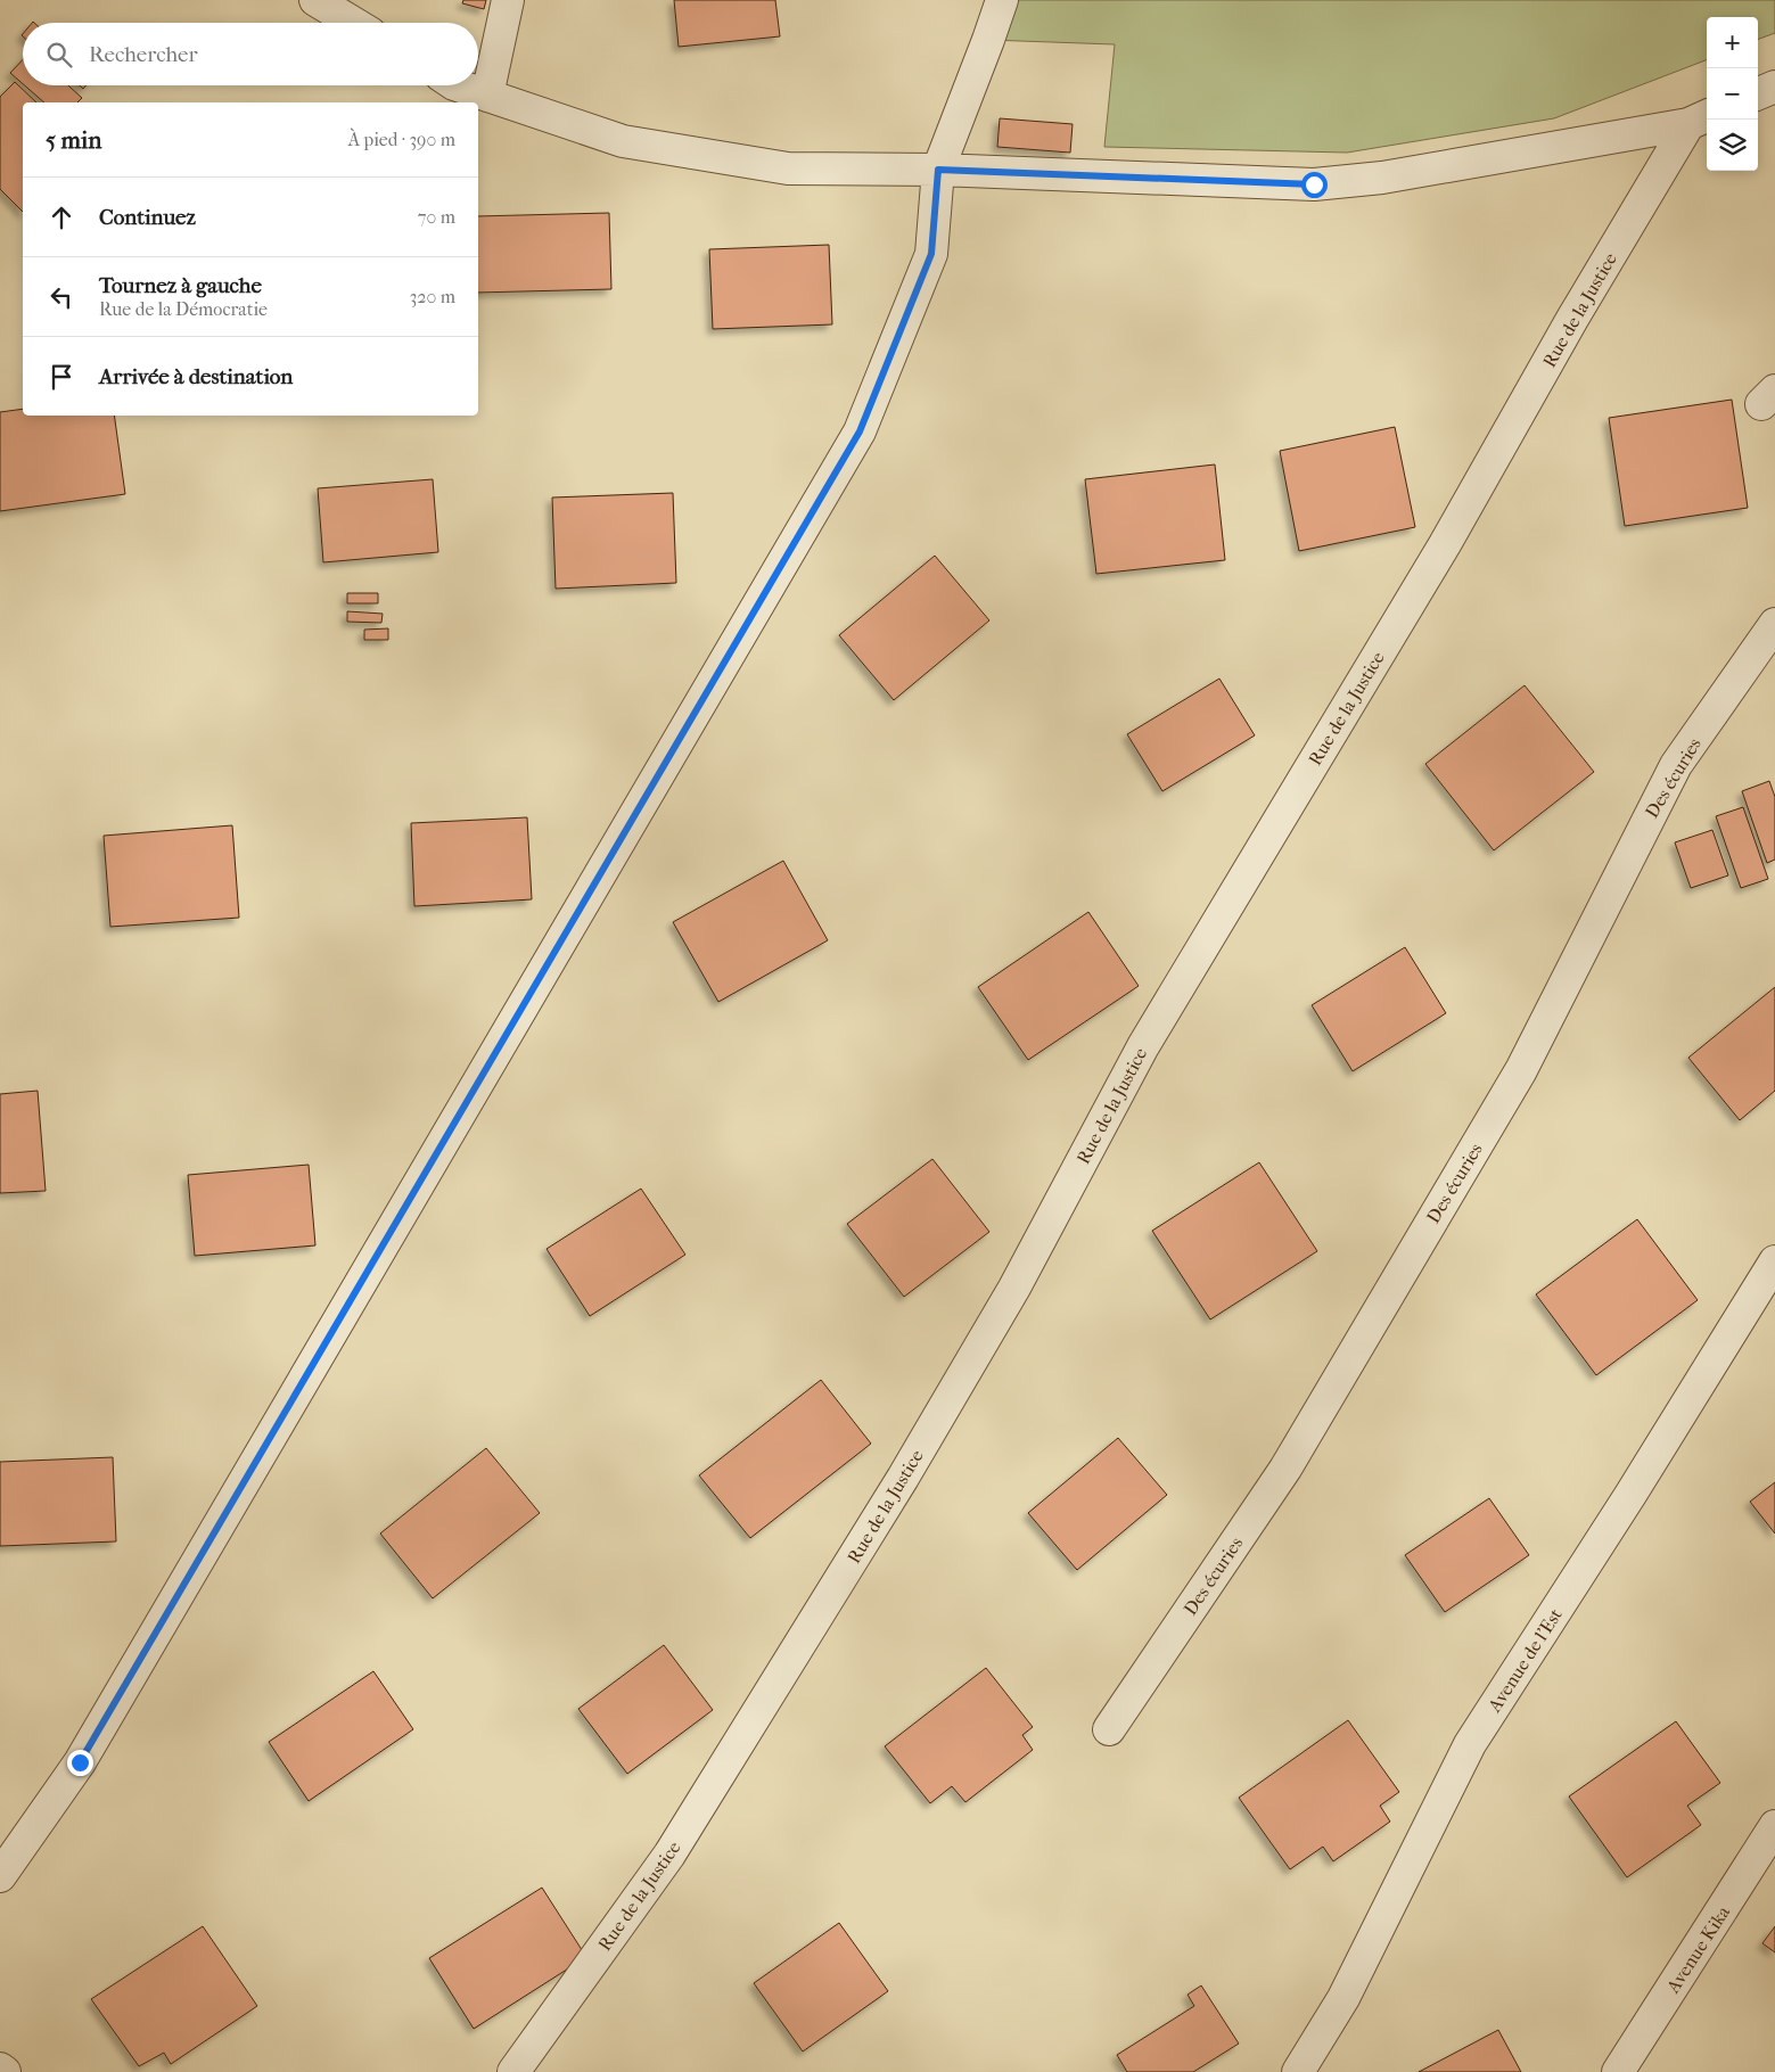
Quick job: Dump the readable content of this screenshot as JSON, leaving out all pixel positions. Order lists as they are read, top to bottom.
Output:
{
  "streets": {
    "street": [
      "Rue de la Justice",
      "Des écuries",
      "Avenue de l'Est",
      "Avenue Kika"
    ]
  },
  "page": {
    "map_buttons": ["+", "−"],
    "search": "Rechercher",
    "heading": ["5 min", "À pied · 390 m"],
    "list": [
      ["Continuez", "70 m"],
      ["Tournez à gauche", "Rue de la Démocratie", "320 m"],
      "Arrivée à destination"
    ]
  }
}
